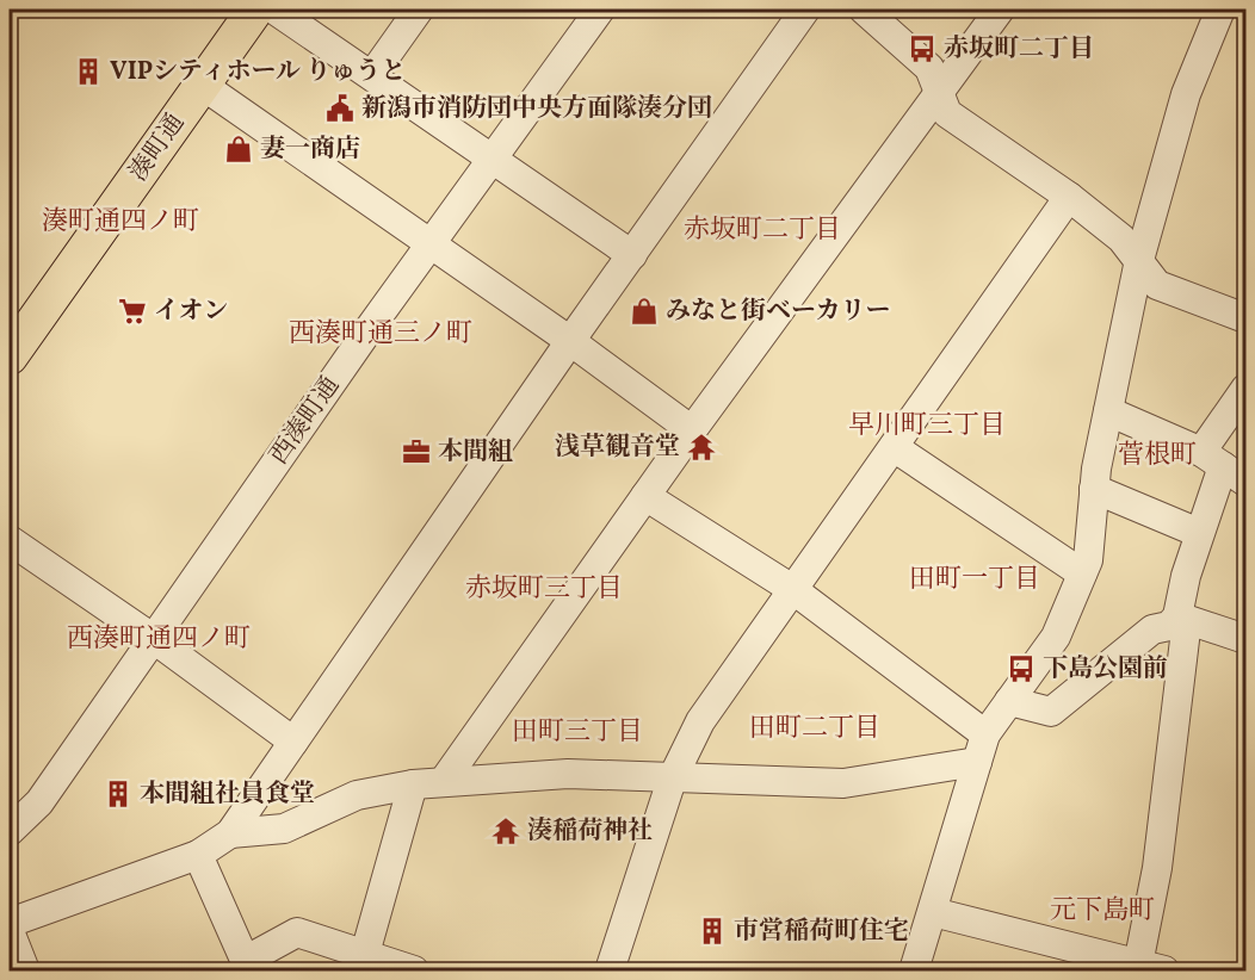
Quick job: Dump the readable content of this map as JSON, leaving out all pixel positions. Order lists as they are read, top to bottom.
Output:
{
  "streets": {
    "main road": ["湊町通"],
    "street": ["西湊町通"]
  },
  "districts": [
    "湊町通四ノ町",
    "赤坂町二丁目",
    "西湊町通三ノ町",
    "早川町三丁目",
    "菅根町",
    "田町一丁目",
    "赤坂町三丁目",
    "西湊町通四ノ町",
    "田町二丁目",
    "田町三丁目",
    "元下島町"
  ],
  "places": {
    "bus stop": ["赤坂町二丁目", "下島公園前"],
    "building": ["VIPシティホール りゅうと", "本間組社員食堂", "市営稲荷町住宅"],
    "public building": ["新潟市消防団中央方面隊湊分団"],
    "shop": ["妻一商店", "みなと街ベーカリー"],
    "supermarket": ["イオン"],
    "temple": ["浅草観音堂", "湊稲荷神社"],
    "office": ["本間組"]
  }
}
